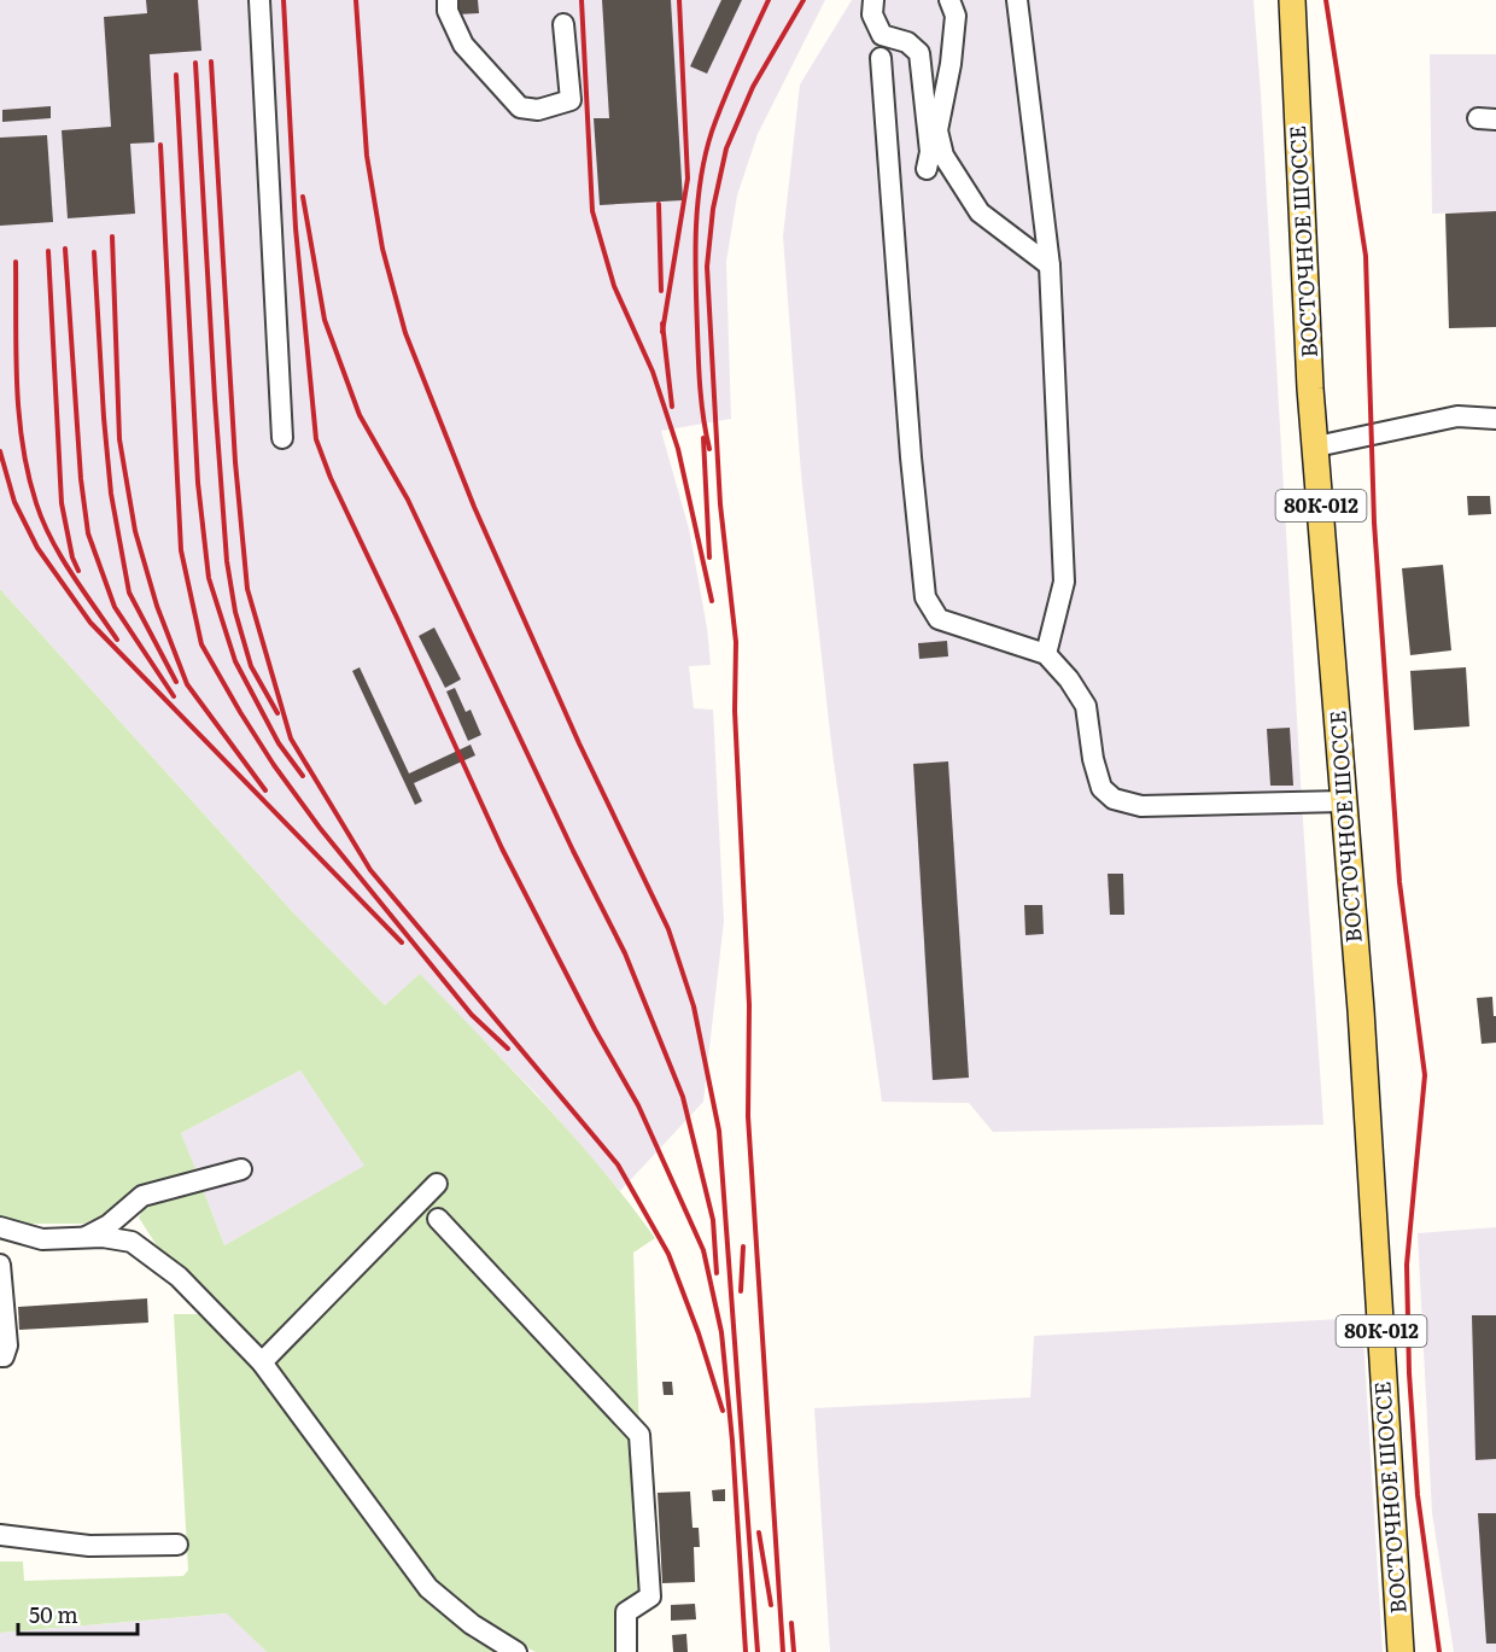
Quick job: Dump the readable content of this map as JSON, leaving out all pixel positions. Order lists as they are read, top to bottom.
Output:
{
  "streets": {
    "main road": ["ВОСТОЧНОЕ ШОССЕ", "80К-012"]
  },
  "scale_bar": "50 m"
}
